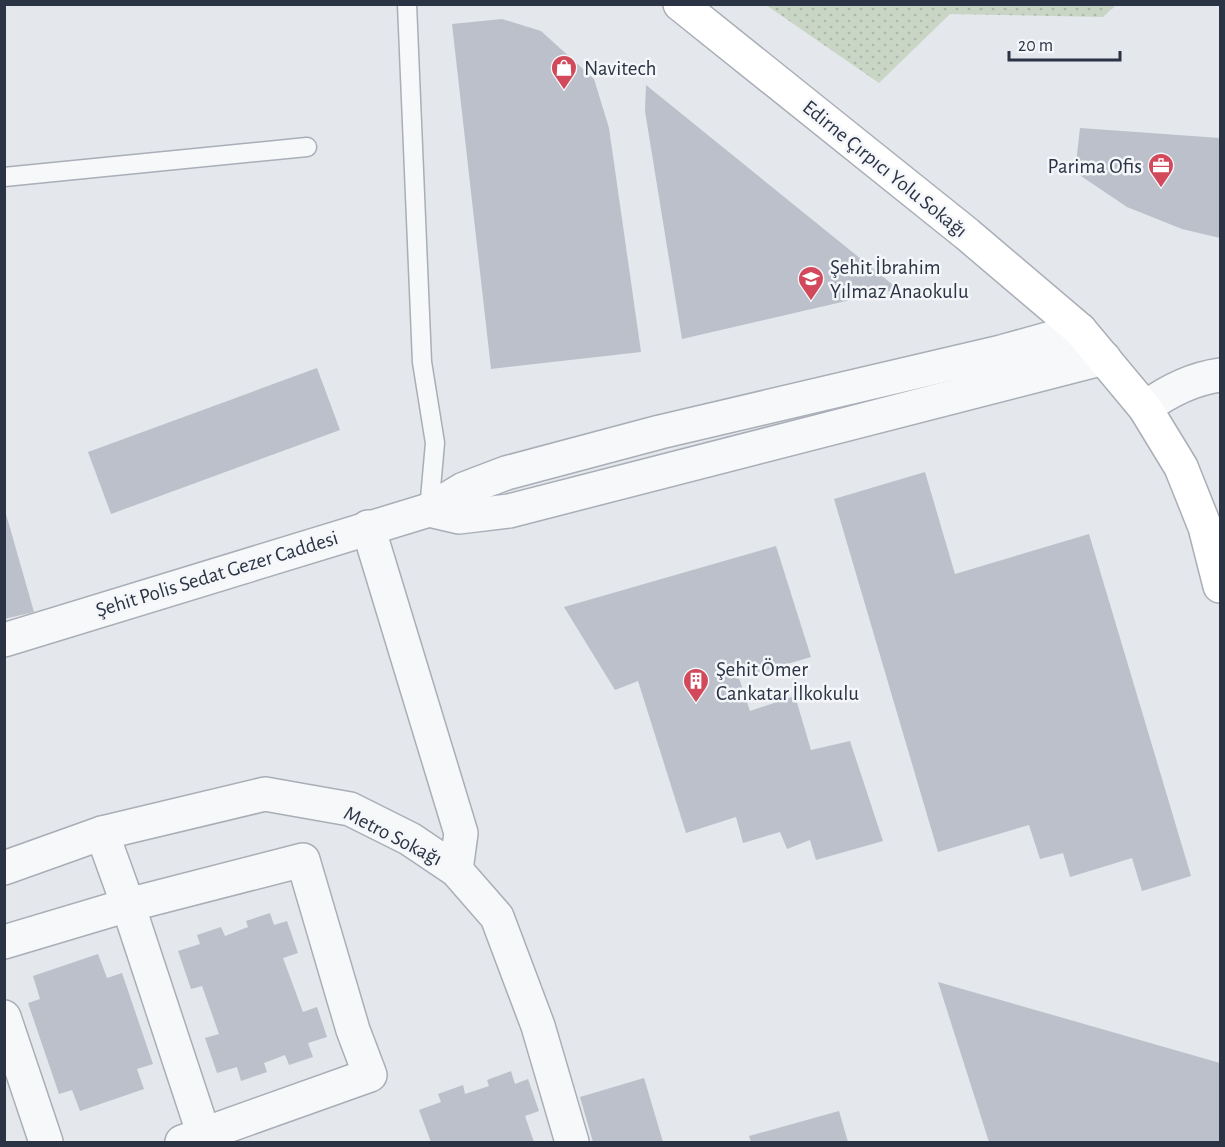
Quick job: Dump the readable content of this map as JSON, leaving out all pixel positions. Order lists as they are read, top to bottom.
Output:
{
  "streets": {
    "main road": ["Edirne Çırpıcı Yolu Sokağı"],
    "street": ["Şehit Polis Sedat Gezer Caddesi", "Metro Sokağı"]
  },
  "places": {
    "shop": ["Navitech"],
    "office": ["Parima Ofis"],
    "school or university": ["Şehit İbrahim Yılmaz Anaokulu"],
    "building": ["Şehit Ömer Cankatar İlkokulu"]
  },
  "scale_bar": "20 m"
}
